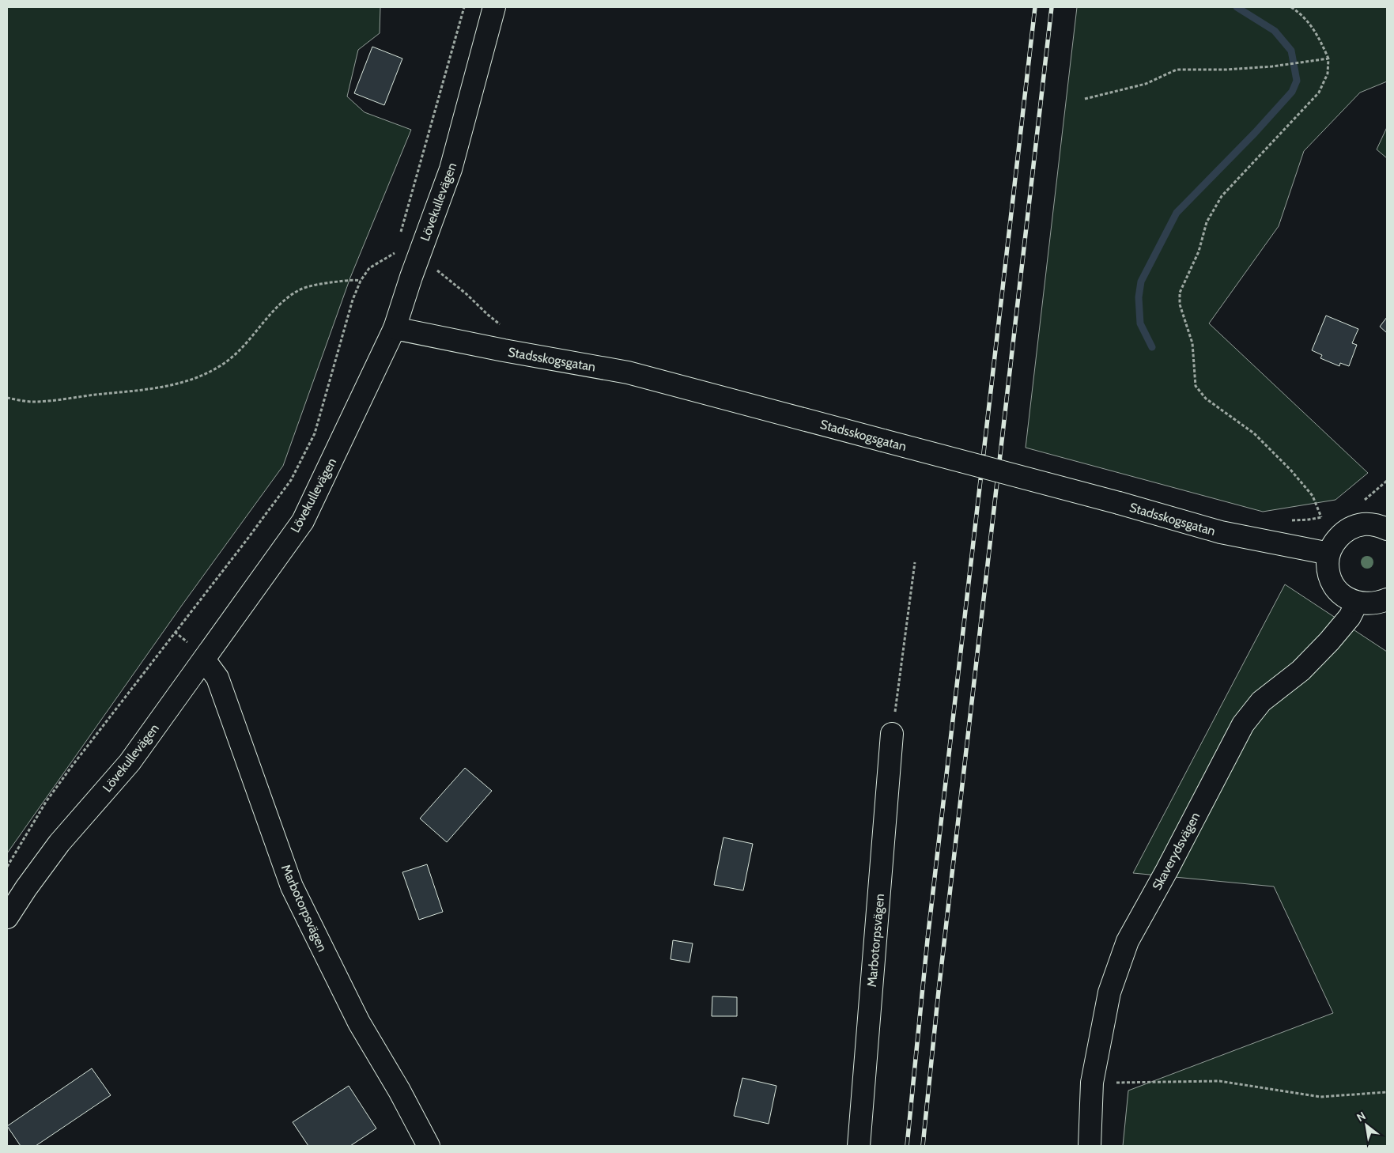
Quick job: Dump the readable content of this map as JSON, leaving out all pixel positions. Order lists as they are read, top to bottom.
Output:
{
  "streets": {
    "street": [
      "Lövekullevägen",
      "Stadsskogsgatan",
      "Skaverydsvägen",
      "Marbotorpsvägen"
    ]
  },
  "crossings": [
    ["Lövekullevägen", "Stadsskogsgatan"],
    ["Lövekullevägen", "Marbotorpsvägen"]
  ],
  "north": "top left"
}
